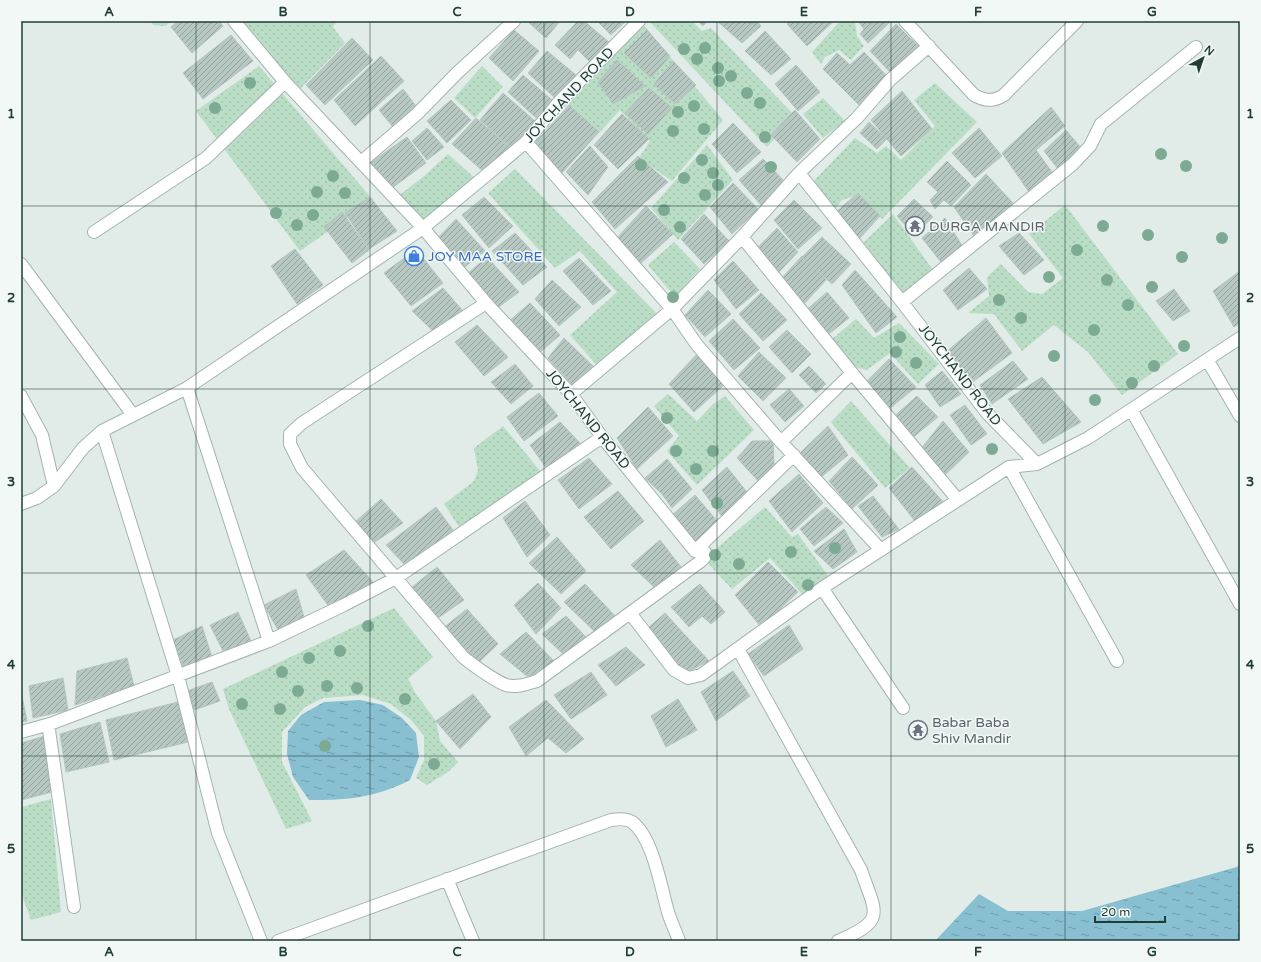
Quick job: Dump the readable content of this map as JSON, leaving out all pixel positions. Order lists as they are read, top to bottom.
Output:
{
  "streets": {
    "street": ["JOYCHAND ROAD"]
  },
  "places": {
    "temple": ["DURGA MANDIR", "Babar Baba Shiv Mandir"],
    "shop": ["JOY MAA STORE"]
  },
  "scale_bar": "20 m",
  "north": "top right",
  "grid": {
    "columns": [
      "A",
      "B",
      "C",
      "D",
      "E",
      "F",
      "G"
    ],
    "rows": [
      "1",
      "2",
      "3",
      "4",
      "5"
    ]
  }
}
